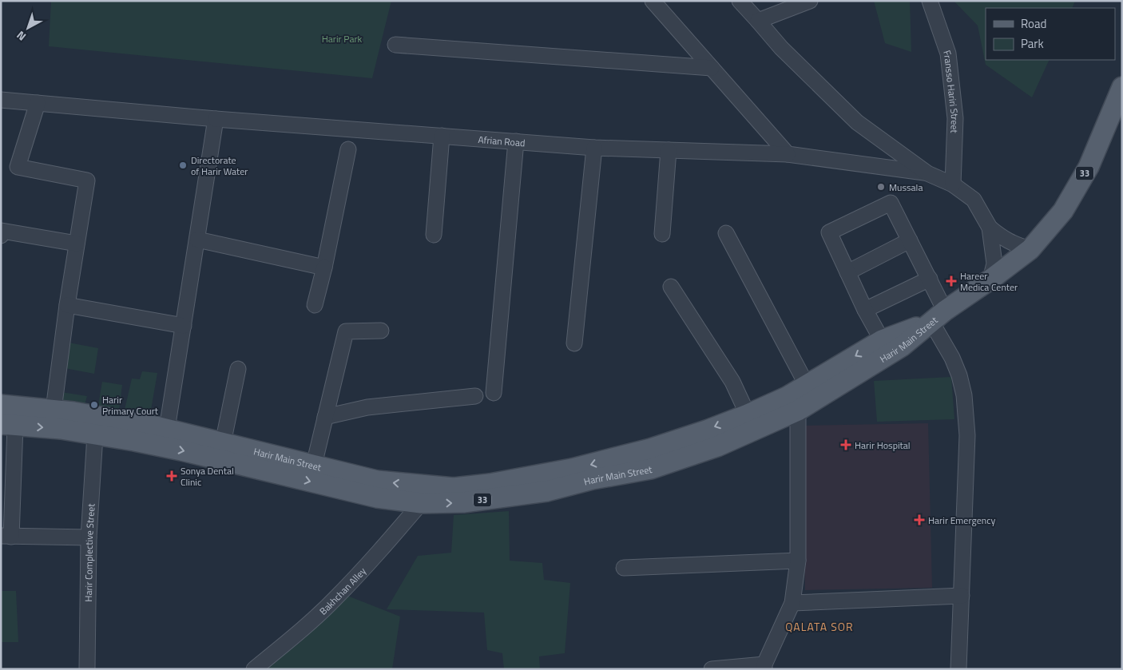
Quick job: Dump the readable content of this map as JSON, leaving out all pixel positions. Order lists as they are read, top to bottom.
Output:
{
  "streets": {
    "main road": ["33", "Harir Main Street"],
    "street": [
      "Fransso Hariri Street",
      "Afrian Road",
      "Harir Complective Street",
      "Bakhchan Alley"
    ]
  },
  "crossings": [
    ["33", "Harir Main Street"],
    ["Harir Main Street", "Harir Complective Street"],
    ["Harir Main Street", "Bakhchan Alley"]
  ],
  "districts": ["QALATA SOR"],
  "parks": ["Harir Park"],
  "places": {
    "other": ["Directorate of Harir Water", "Mussala", "Harir Primary Court"],
    "health": [
      "Hareer Medica Center",
      "‌Harir Hospital",
      "Sonya Dental Clinic",
      "Harir Emergency"
    ]
  },
  "legend": ["Road", "Park"],
  "north": "bottom left"
}
